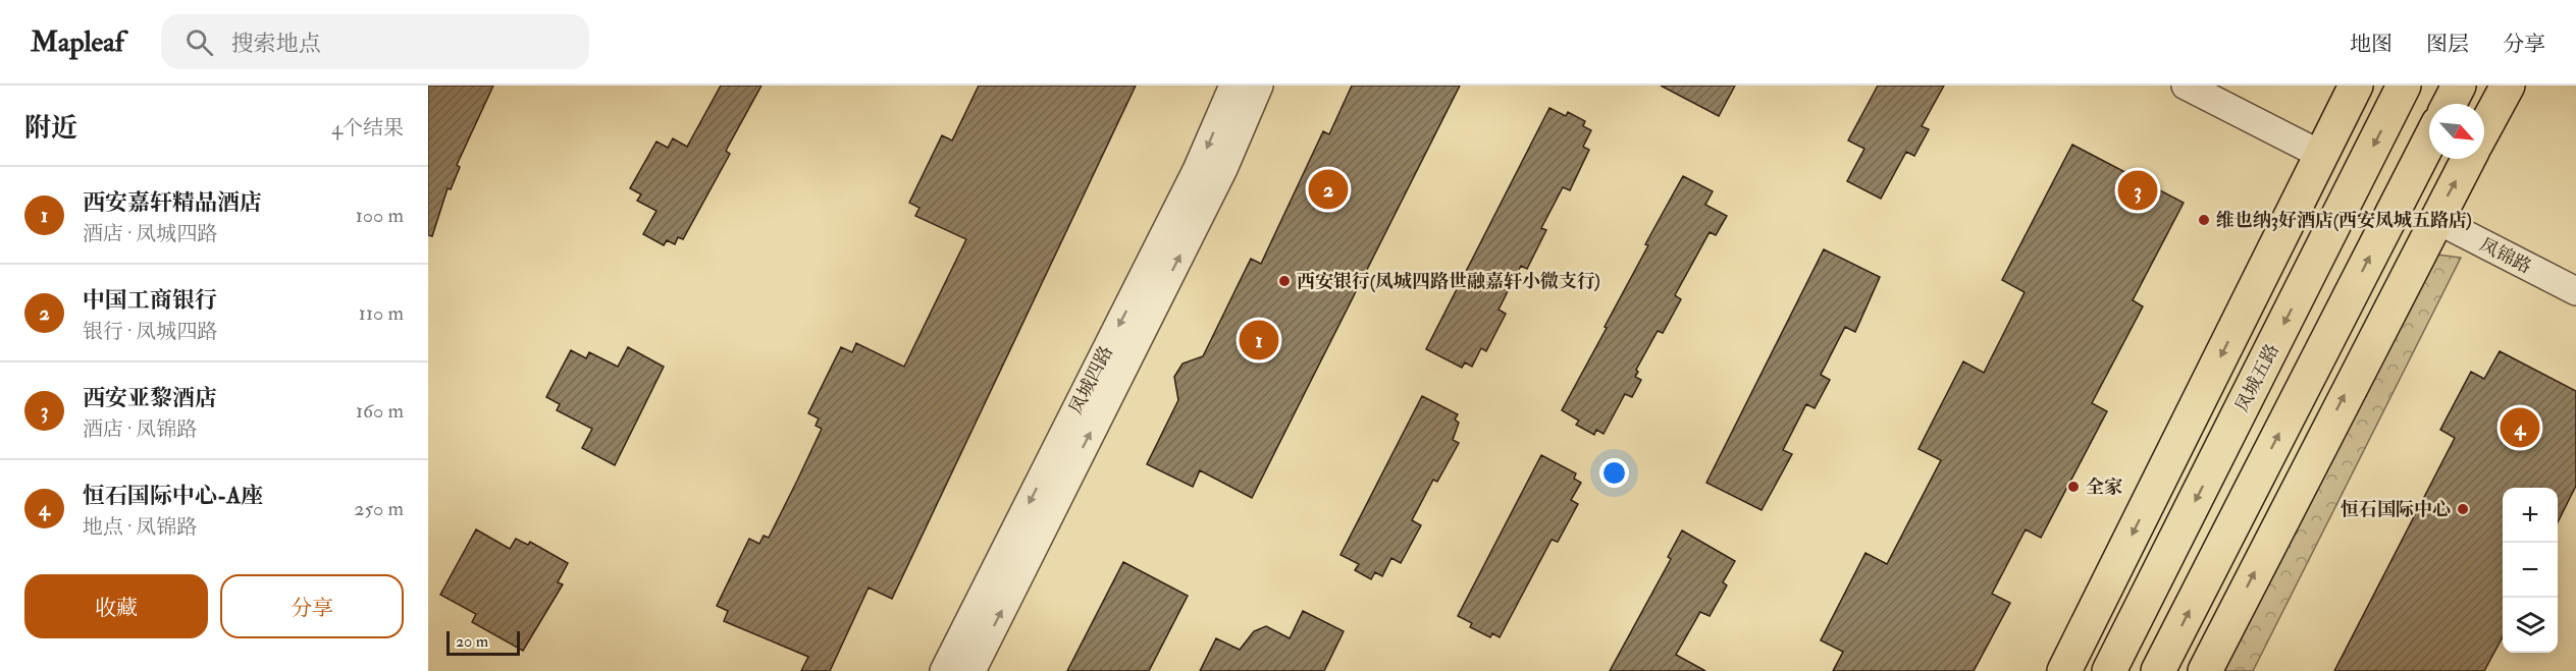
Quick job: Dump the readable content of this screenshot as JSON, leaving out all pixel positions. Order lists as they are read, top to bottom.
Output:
{
  "streets": {
    "main road": ["凤城五路"],
    "street": ["凤锦路", "凤城四路"]
  },
  "places": [
    "维也纳3好酒店(西安凤城五路店)",
    "西安银行(凤城四路世融嘉轩小微支行)",
    "全家",
    "恒石国际中心"
  ],
  "scale_bar": "20 m",
  "north": "bottom right",
  "page": {
    "header": "Mapleaf",
    "search": "搜索地点",
    "nav": ["地图", "图层", "分享"],
    "heading": ["附近", "4个结果"],
    "list": [
      {
        "mark": "1",
        "name": "西安嘉轩精品酒店",
        "note": "酒店 · 凤城四路",
        "value": "100 m"
      },
      {
        "mark": "2",
        "name": "中国工商银行",
        "note": "银行 · 凤城四路",
        "value": "110 m"
      },
      {
        "mark": "3",
        "name": "西安亚黎酒店",
        "note": "酒店 · 凤锦路",
        "value": "160 m"
      },
      {
        "mark": "4",
        "name": "恒石国际中心-A座",
        "note": "地点 · 凤锦路",
        "value": "250 m"
      }
    ],
    "pins": [
      "2",
      "3",
      "1",
      "4"
    ],
    "map_buttons": ["+", "−"],
    "buttons": ["收藏", "分享"],
    "scale": "20 m"
  }
}
